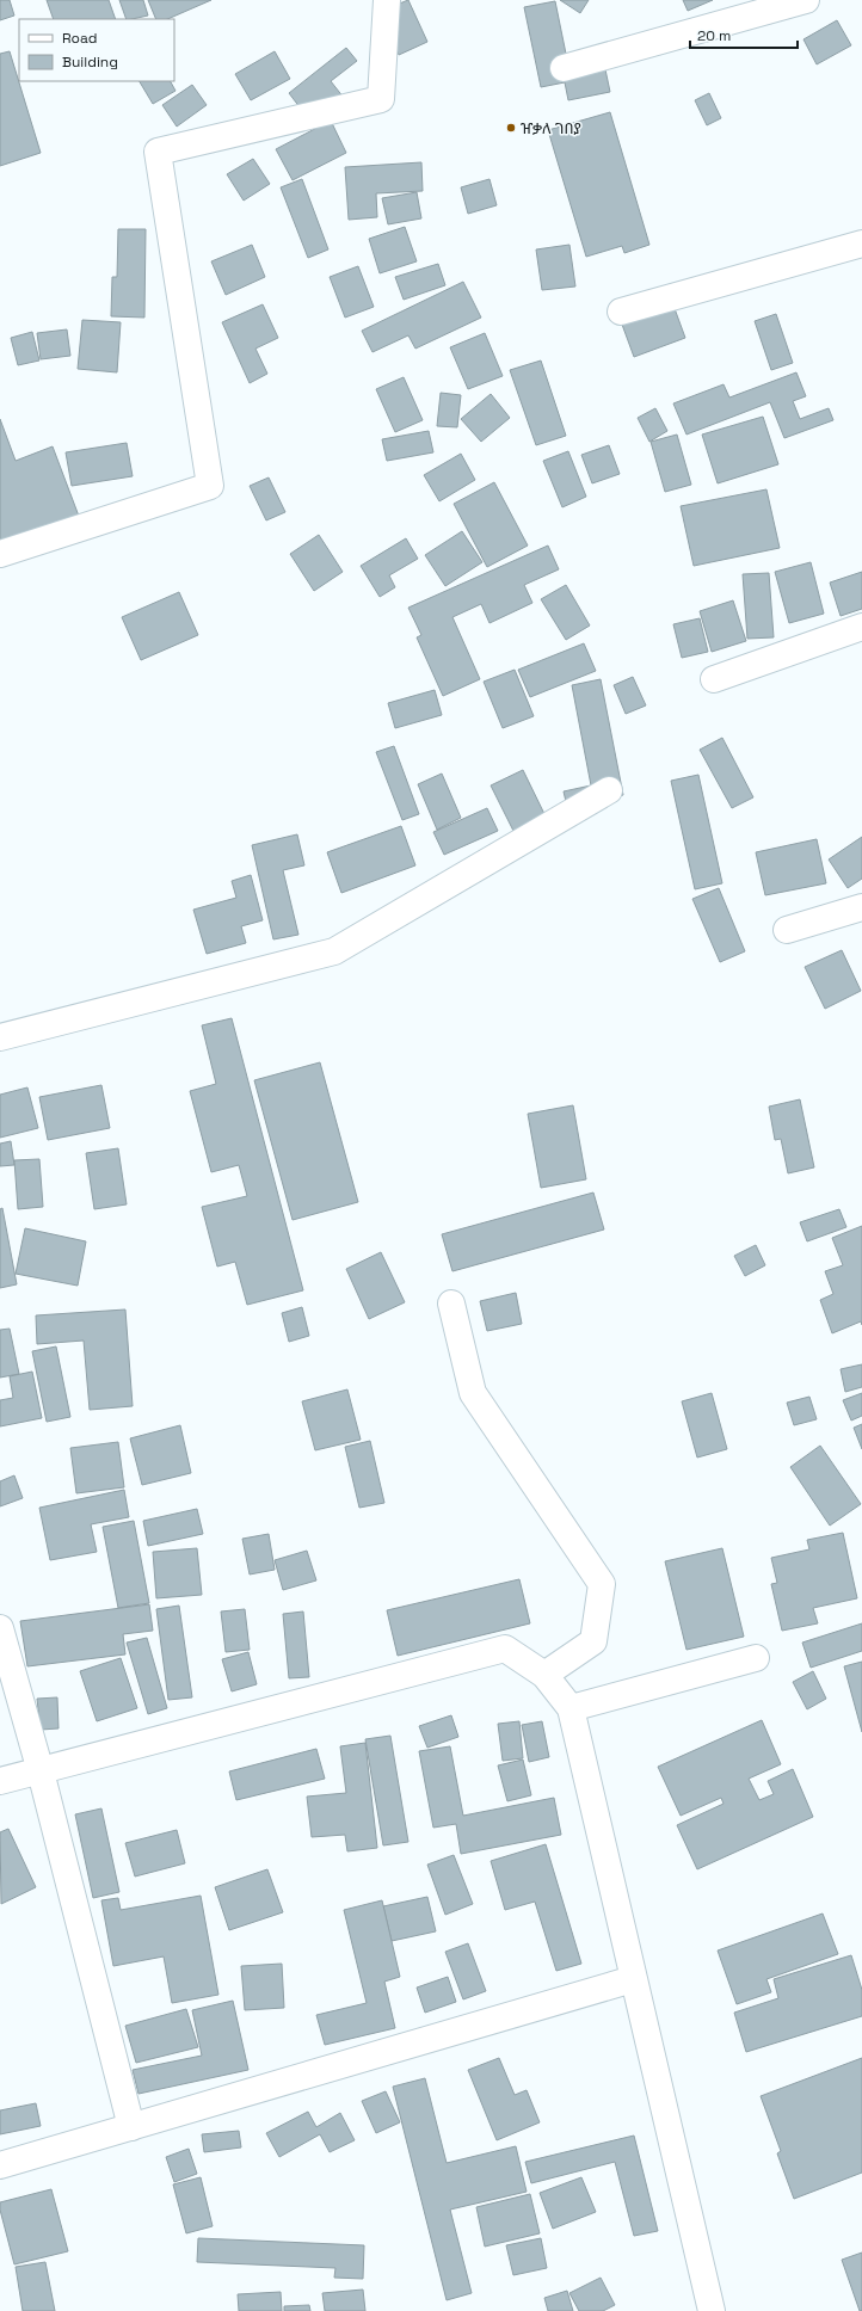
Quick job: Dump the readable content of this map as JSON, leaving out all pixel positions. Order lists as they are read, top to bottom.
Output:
{
  "places": ["ዠቃለ ገበያ"],
  "legend": ["Road", "Building"],
  "scale_bar": "20 m"
}
